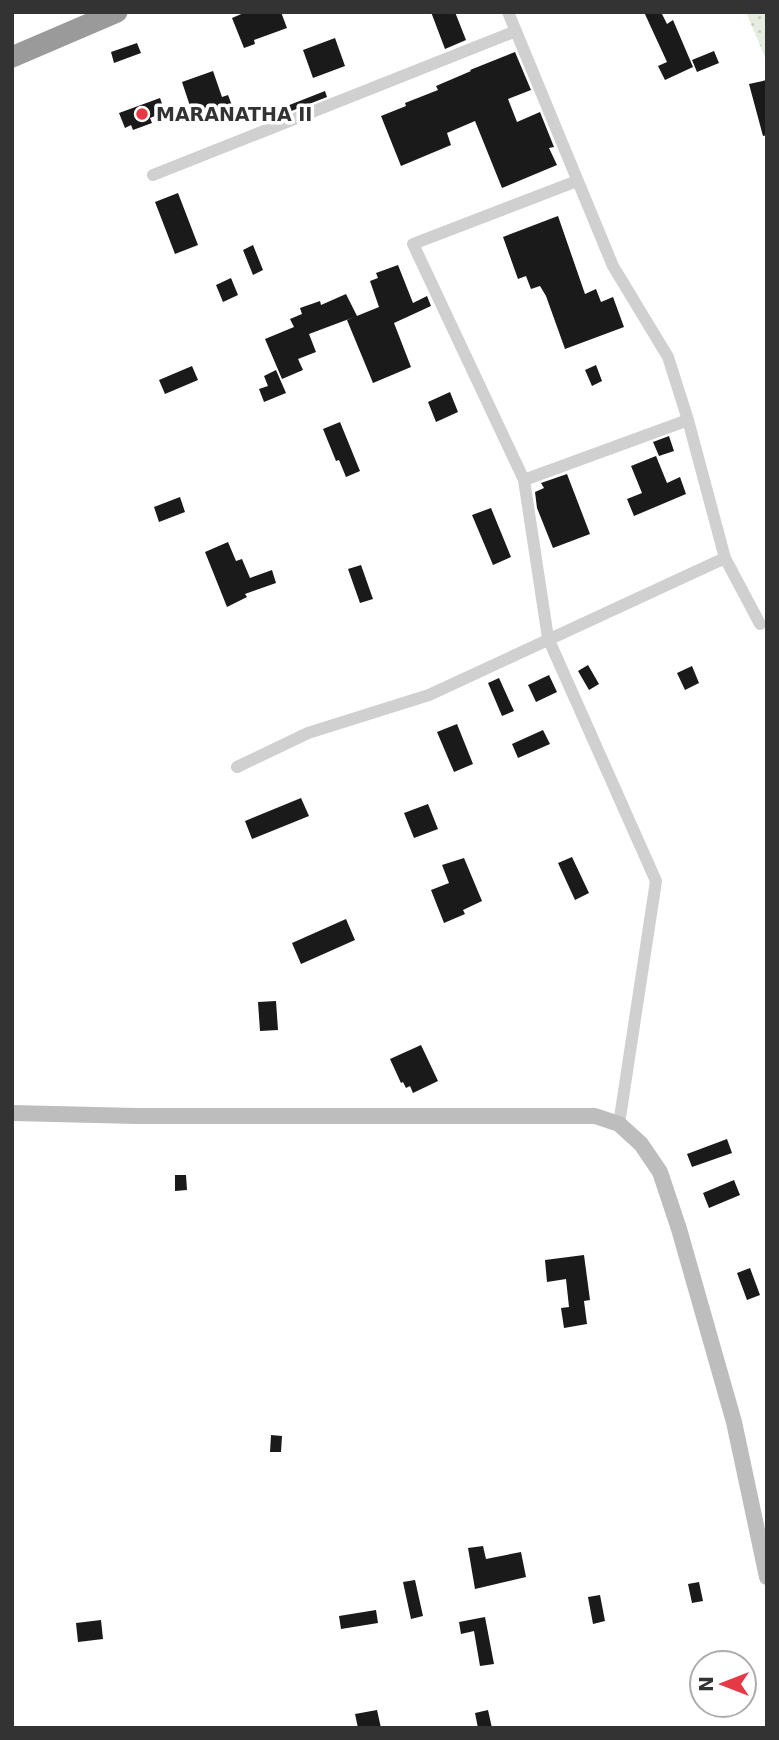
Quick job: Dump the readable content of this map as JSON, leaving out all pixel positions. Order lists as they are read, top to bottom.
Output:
{
  "places": ["MARANATHA II"],
  "north": "left"
}
